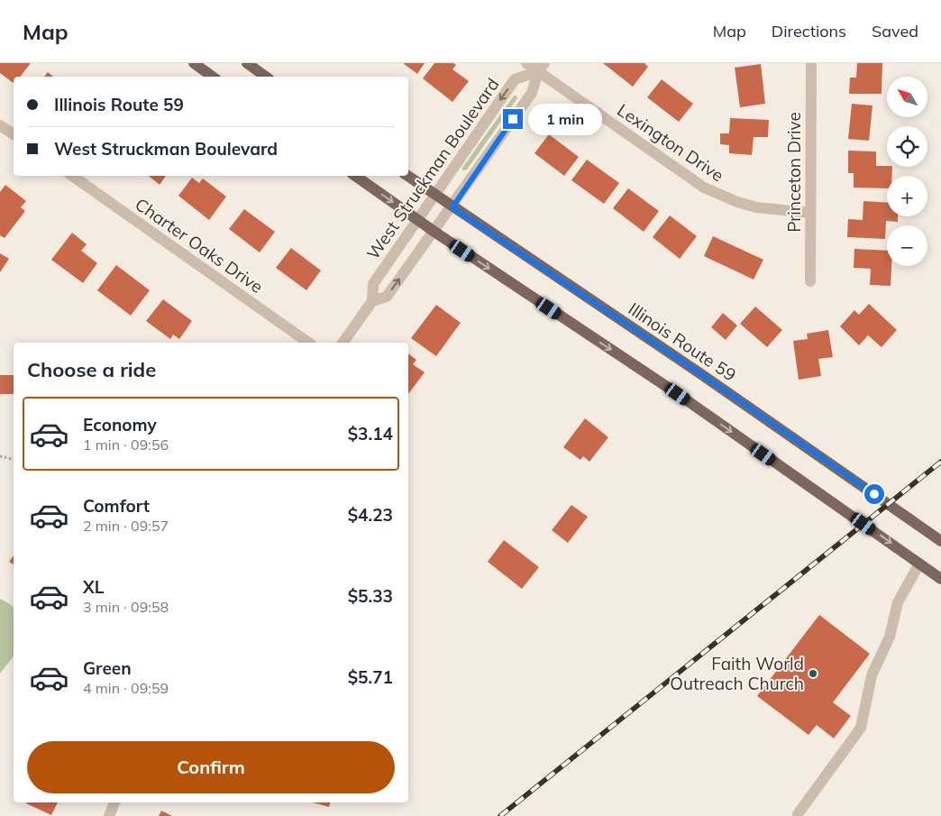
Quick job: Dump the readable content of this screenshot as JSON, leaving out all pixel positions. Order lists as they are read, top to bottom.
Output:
{
  "streets": {
    "main road": ["Illinois Route 59"],
    "street": [
      "Lexington Drive",
      "West Struckman Boulevard",
      "Princeton Drive",
      "Charter Oaks Drive"
    ]
  },
  "crossings": [
    ["Lexington Drive", "West Struckman Boulevard"],
    ["Lexington Drive", "Princeton Drive"],
    ["West Struckman Boulevard", "Illinois Route 59"]
  ],
  "places": ["Faith World Outreach Church"],
  "north": "top left",
  "page": {
    "header": "Map",
    "nav": ["Map", "Directions", "Saved"],
    "map_buttons": ["+", "−"],
    "banner": ["Illinois Route 59", "West Struckman Boulevard"],
    "bubble": "1 min",
    "heading": "Choose a ride",
    "list": [
      {
        "name": "Economy",
        "note": "1 min · 09:56",
        "value": "$3.14"
      },
      {
        "name": "Comfort",
        "note": "2 min · 09:57",
        "value": "$4.23"
      },
      {
        "name": "XL",
        "note": "3 min · 09:58",
        "value": "$5.33"
      },
      {
        "name": "Green",
        "note": "4 min · 09:59",
        "value": "$5.71"
      }
    ],
    "buttons": "Confirm"
  }
}
